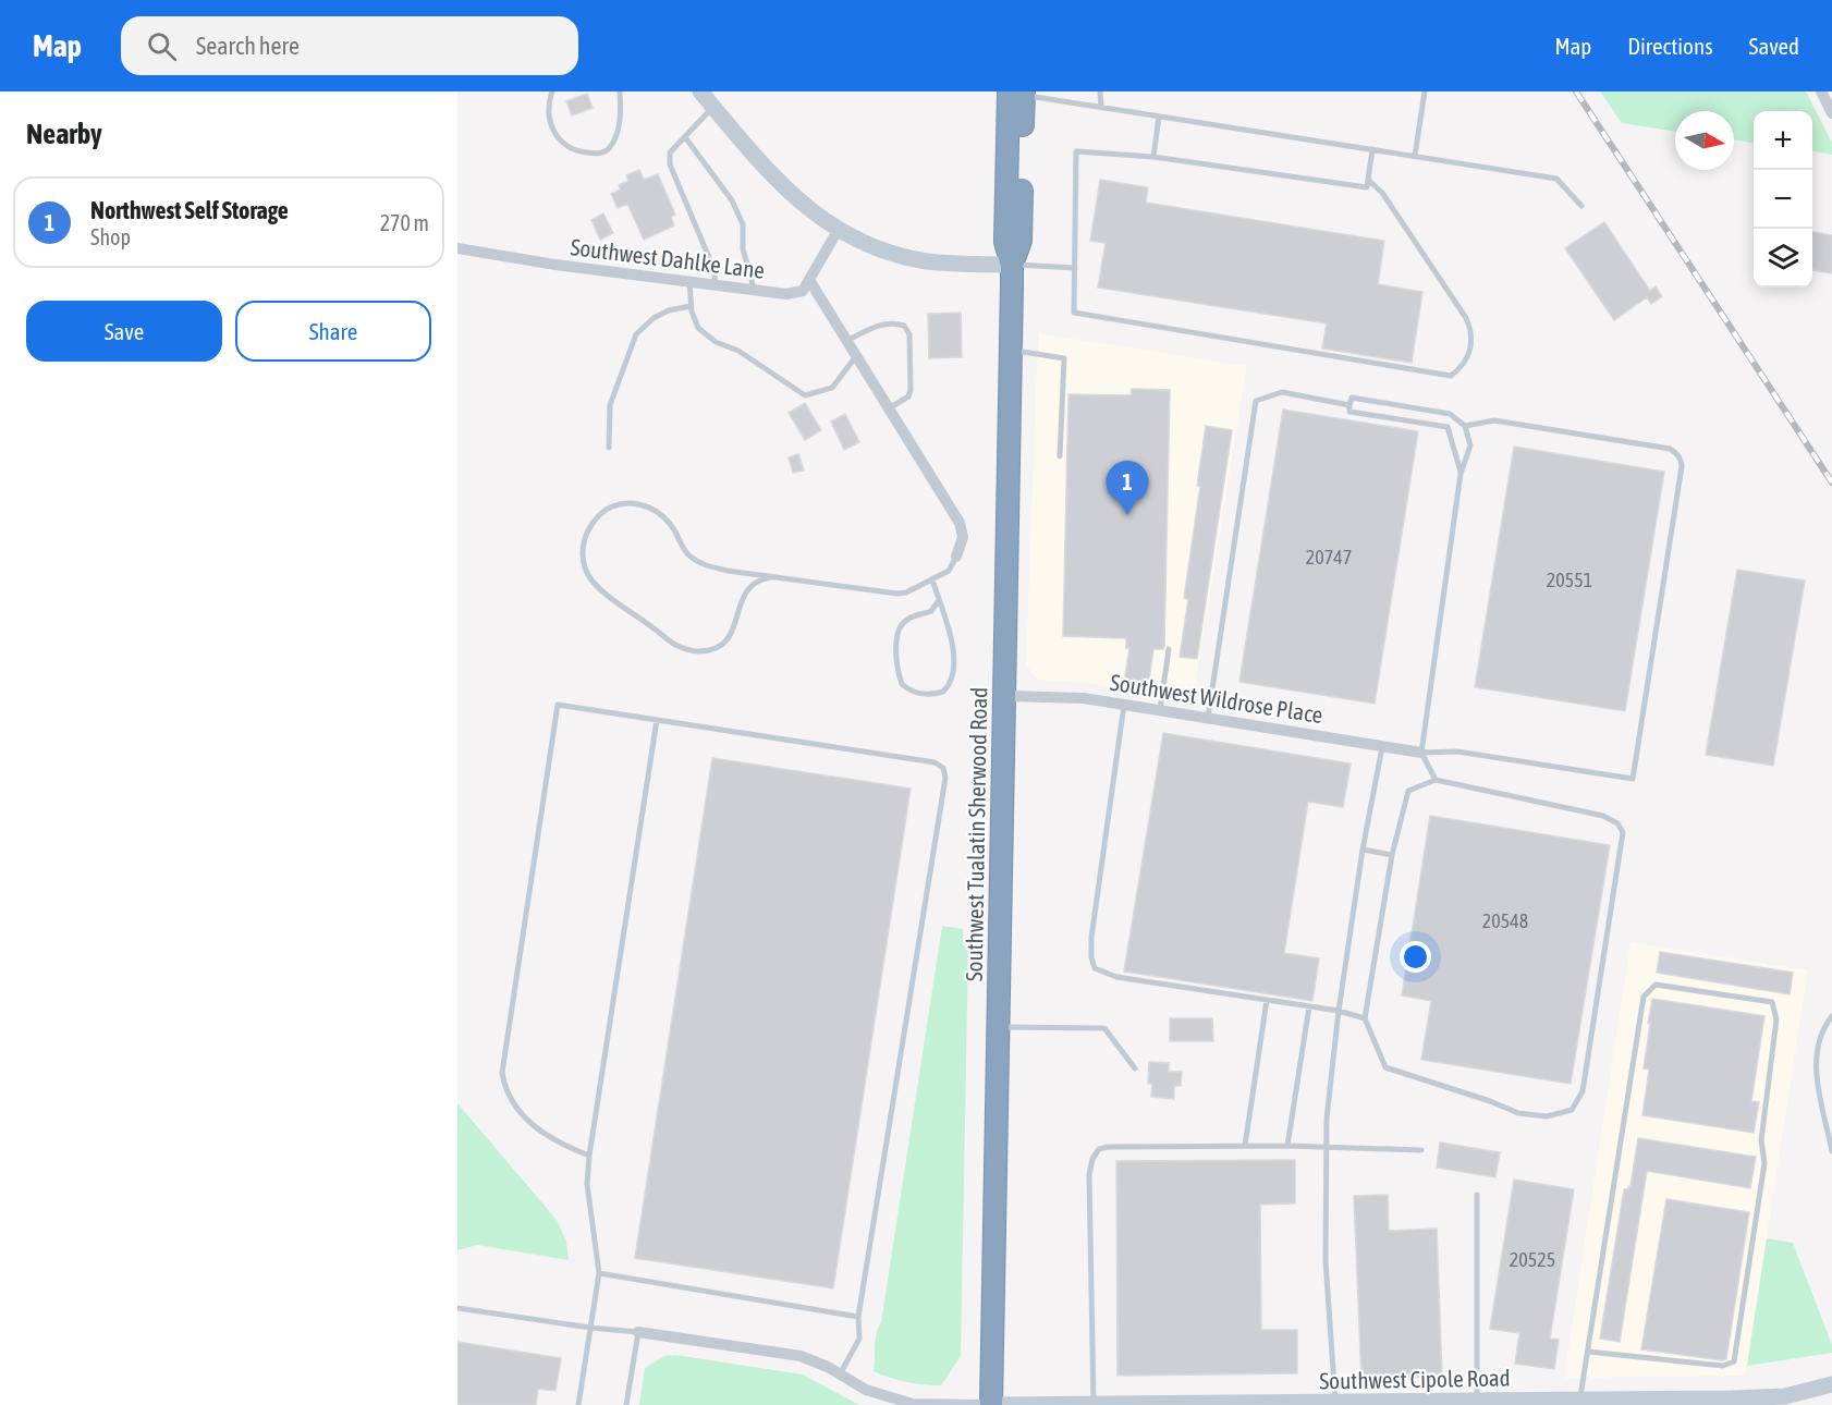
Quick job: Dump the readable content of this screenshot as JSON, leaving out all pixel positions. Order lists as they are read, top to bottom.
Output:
{
  "streets": {
    "highway": ["Southwest Tualatin Sherwood Road"],
    "street": ["Southwest Dahlke Lane", "Southwest Wildrose Place", "Southwest Cipole Road"]
  },
  "crossings": [
    ["Southwest Wildrose Place", "Southwest Tualatin Sherwood Road"]
  ],
  "house_numbers": [
    "20747",
    "20551",
    "20548",
    "20525"
  ],
  "north": "right",
  "page": {
    "header": "Map",
    "search": "Search here",
    "nav": ["Map", "Directions", "Saved"],
    "heading": "Nearby",
    "map_buttons": ["+", "−"],
    "list": [
      {
        "mark": "1",
        "name": "Northwest Self Storage",
        "note": "Shop",
        "value": "270 m"
      }
    ],
    "buttons": ["Save", "Share"],
    "pins": "1"
  }
}
